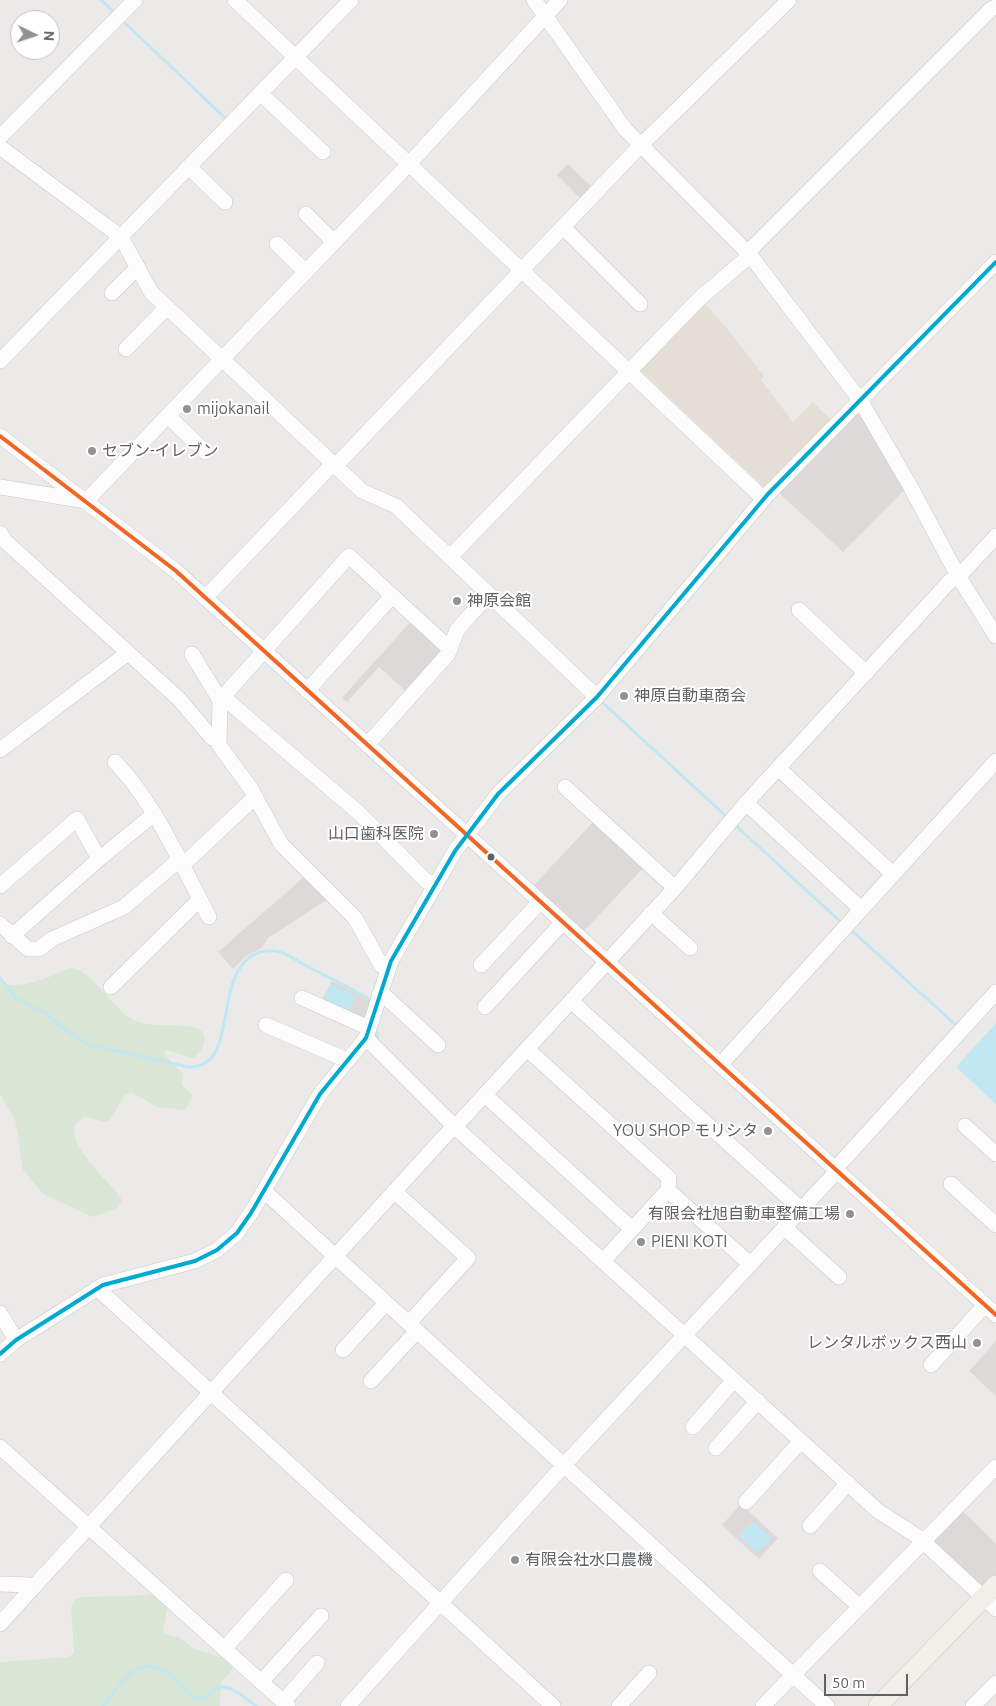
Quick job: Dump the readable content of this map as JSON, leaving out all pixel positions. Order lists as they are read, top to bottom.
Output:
{
  "places": [
    "mijokanail",
    "セブン-イレブン",
    "神原会館",
    "神原自動車商会",
    "山口歯科医院",
    "YOU SHOP モリシタ",
    "有限会社旭自動車整備工場",
    "PIENI KOTI",
    "レンタルボックス西山",
    "有限会社水口農機"
  ],
  "scale_bar": "50 m",
  "north": "right"
}
